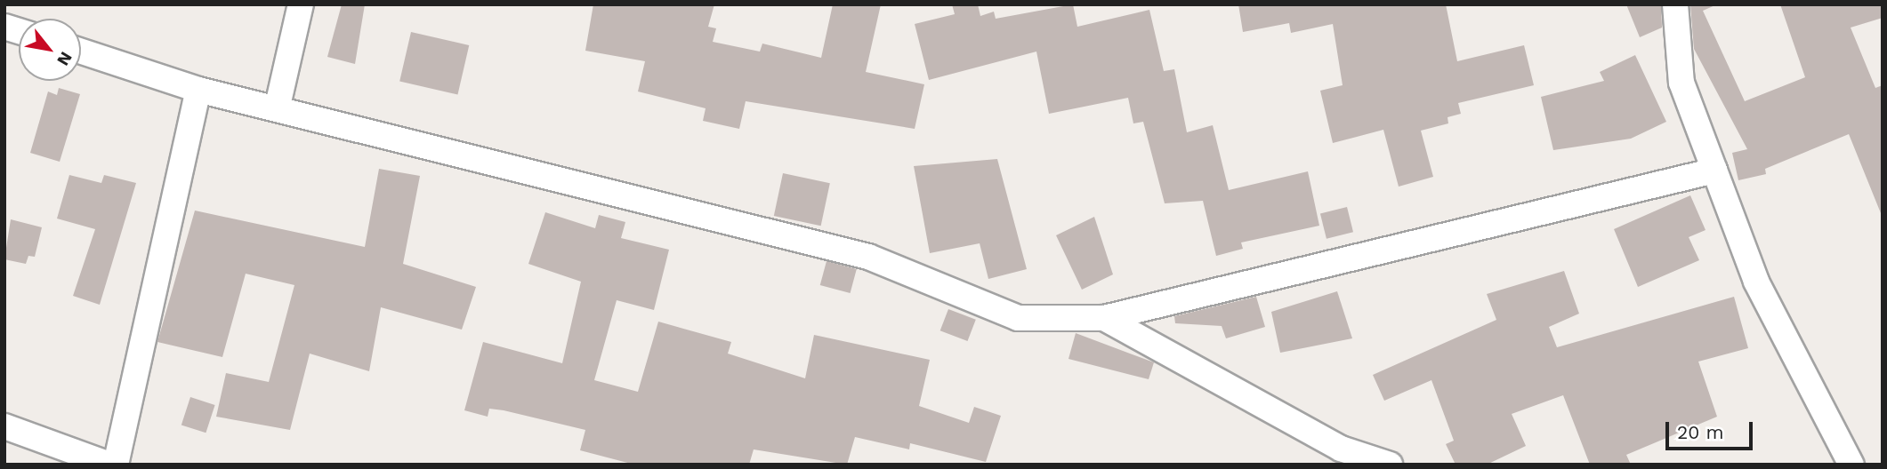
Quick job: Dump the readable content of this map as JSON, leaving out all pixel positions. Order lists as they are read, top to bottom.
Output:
{
  "scale_bar": "20 m",
  "north": "bottom right"
}
